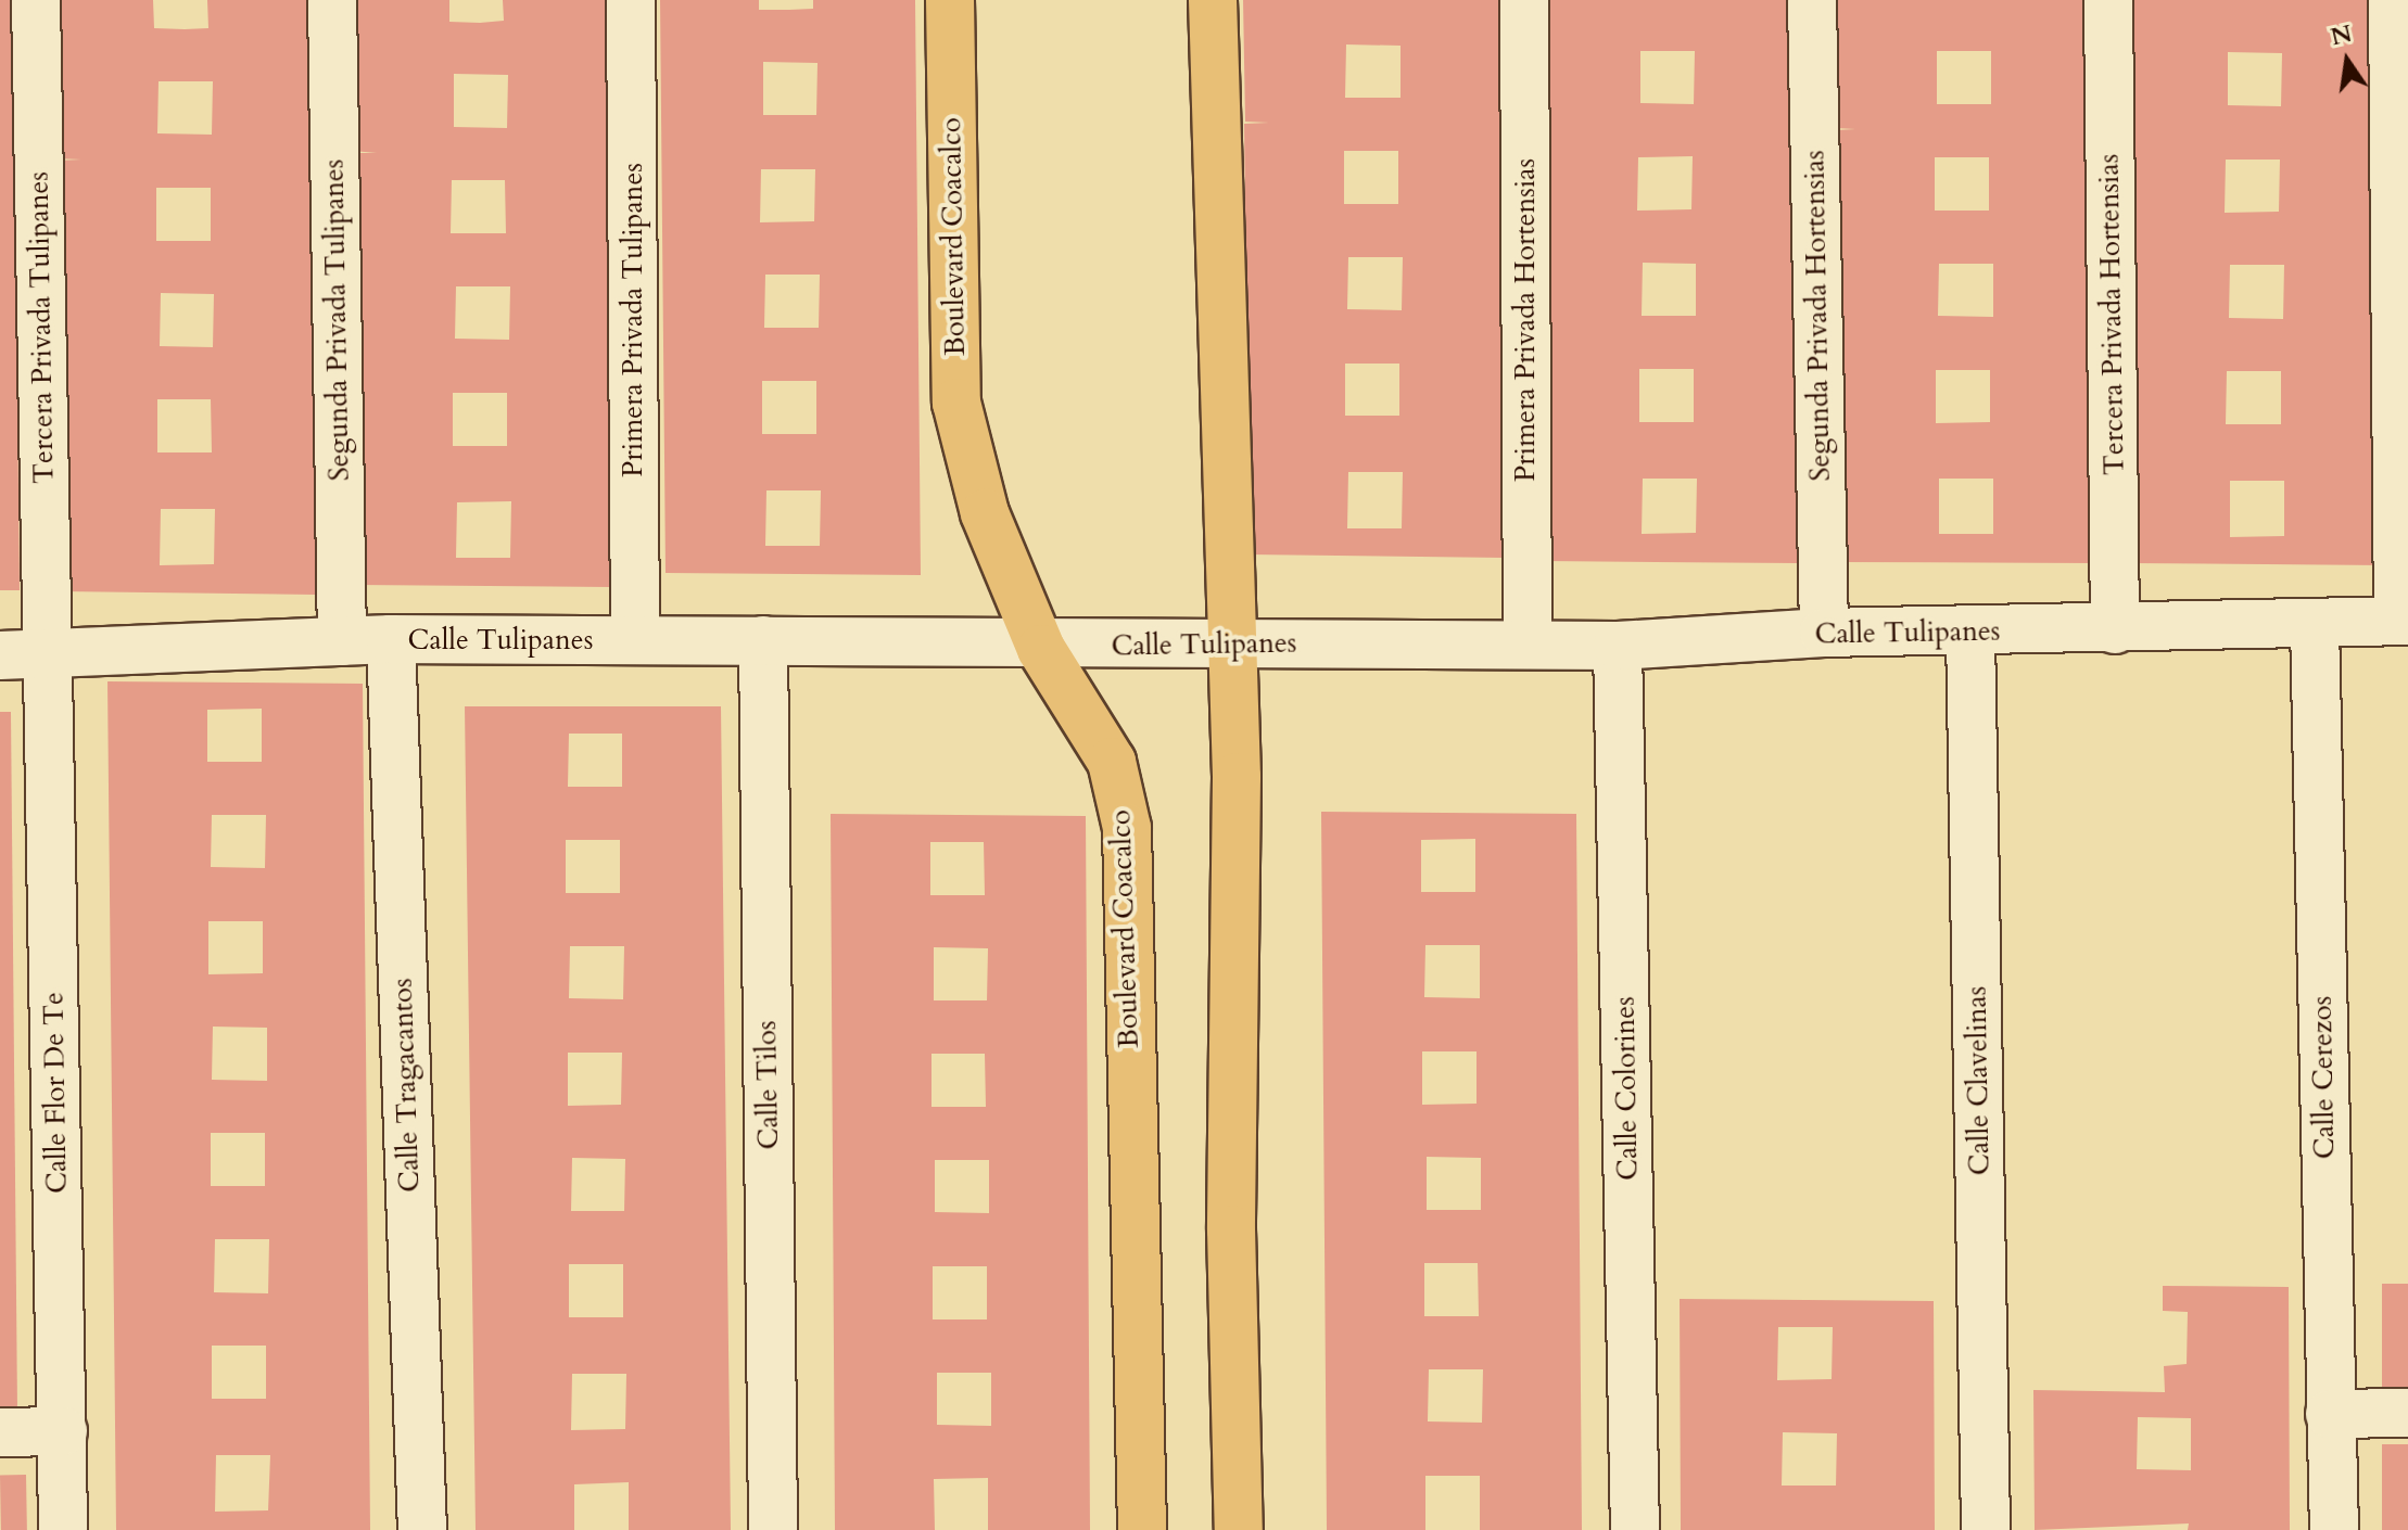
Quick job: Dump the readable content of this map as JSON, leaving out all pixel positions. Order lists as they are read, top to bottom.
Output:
{
  "streets": {
    "main road": ["Boulevard Coacalco"],
    "street": [
      "Tercera Privada Hortensias",
      "Segunda Privada Hortensias",
      "Segunda Privada Tulipanes",
      "Primera Privada Tulipanes",
      "Primera Privada Hortensias",
      "Tercera Privada Tulipanes",
      "Calle Tulipanes",
      "Calle Cerezos",
      "Calle Clavelinas",
      "Calle Tragacantos",
      "Calle Tilos",
      "Calle Colorines",
      "Calle Flor De Te"
    ]
  },
  "crossings": [
    ["Boulevard Coacalco", "Calle Tulipanes"],
    ["Tercera Privada Hortensias", "Calle Tulipanes"],
    ["Segunda Privada Hortensias", "Calle Tulipanes"],
    ["Segunda Privada Tulipanes", "Calle Tulipanes"],
    ["Primera Privada Tulipanes", "Calle Tulipanes"],
    ["Primera Privada Hortensias", "Calle Tulipanes"],
    ["Tercera Privada Tulipanes", "Calle Tulipanes"],
    ["Tercera Privada Tulipanes", "Calle Flor De Te"],
    ["Calle Tulipanes", "Calle Cerezos"],
    ["Calle Tulipanes", "Calle Clavelinas"],
    ["Calle Tulipanes", "Calle Tragacantos"],
    ["Calle Tulipanes", "Calle Tilos"],
    ["Calle Tulipanes", "Calle Colorines"],
    ["Calle Tulipanes", "Calle Flor De Te"]
  ],
  "north": "top"
}
